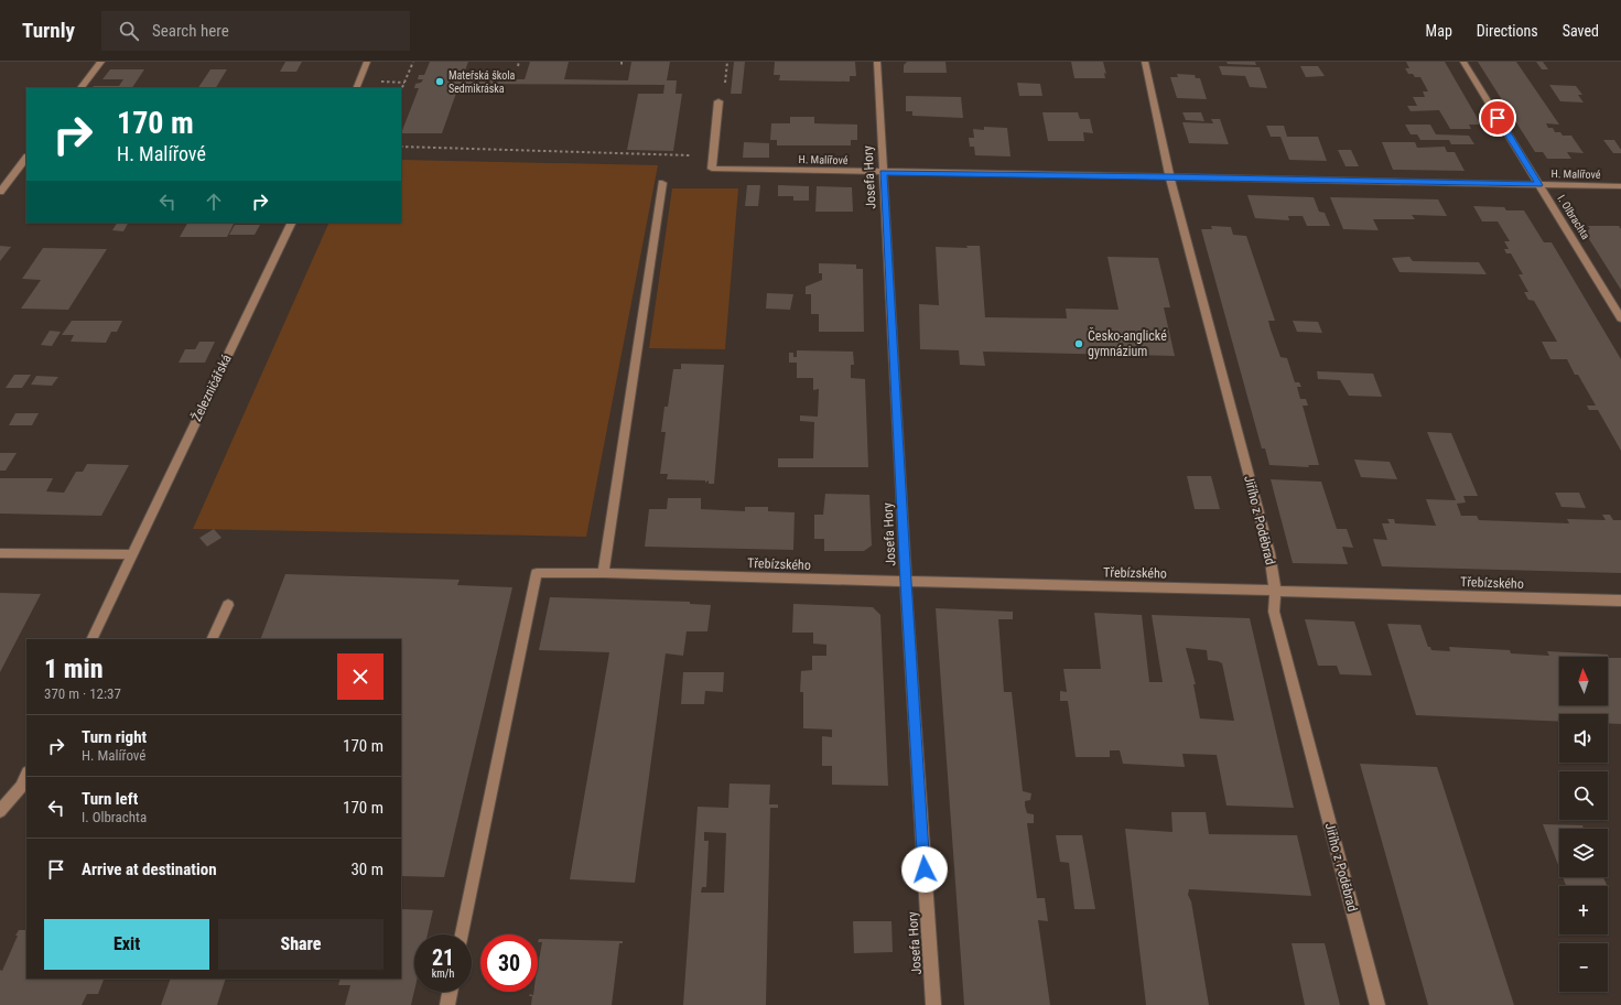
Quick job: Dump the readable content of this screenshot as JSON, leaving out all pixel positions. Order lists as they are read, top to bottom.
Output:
{
  "streets": {
    "street": [
      "H. Malířové",
      "Josefa Hory",
      "I. Olbrachta",
      "Železničářská",
      "Jiřího z Poděbrad",
      "Třebízského"
    ]
  },
  "crossings": [
    ["H. Malířové", "Josefa Hory"],
    ["H. Malířové", "I. Olbrachta"],
    ["H. Malířové", "Jiřího z Poděbrad"],
    ["Josefa Hory", "Třebízského"],
    ["Jiřího z Poděbrad", "Třebízského"]
  ],
  "places": ["Mateřská škola Sedmikráska", "Česko-anglické gymnázium"],
  "north": "top",
  "page": {
    "header": "Turnly",
    "search": "Search here",
    "nav": ["Map", "Directions", "Saved"],
    "turn": ["170 m", "H. Malířové"],
    "heading": ["1 min", "370 m · 12:37"],
    "map_buttons": ["+", "−"],
    "list": [
      {
        "name": "Turn right",
        "note": "H. Malířové",
        "value": "170 m"
      },
      {
        "name": "Turn left",
        "note": "I. Olbrachta",
        "value": "170 m"
      },
      {
        "name": "Arrive at destination",
        "value": "30 m"
      }
    ],
    "buttons": ["Exit", "Share"],
    "speed": "21 km/h",
    "limit": "30"
  }
}
